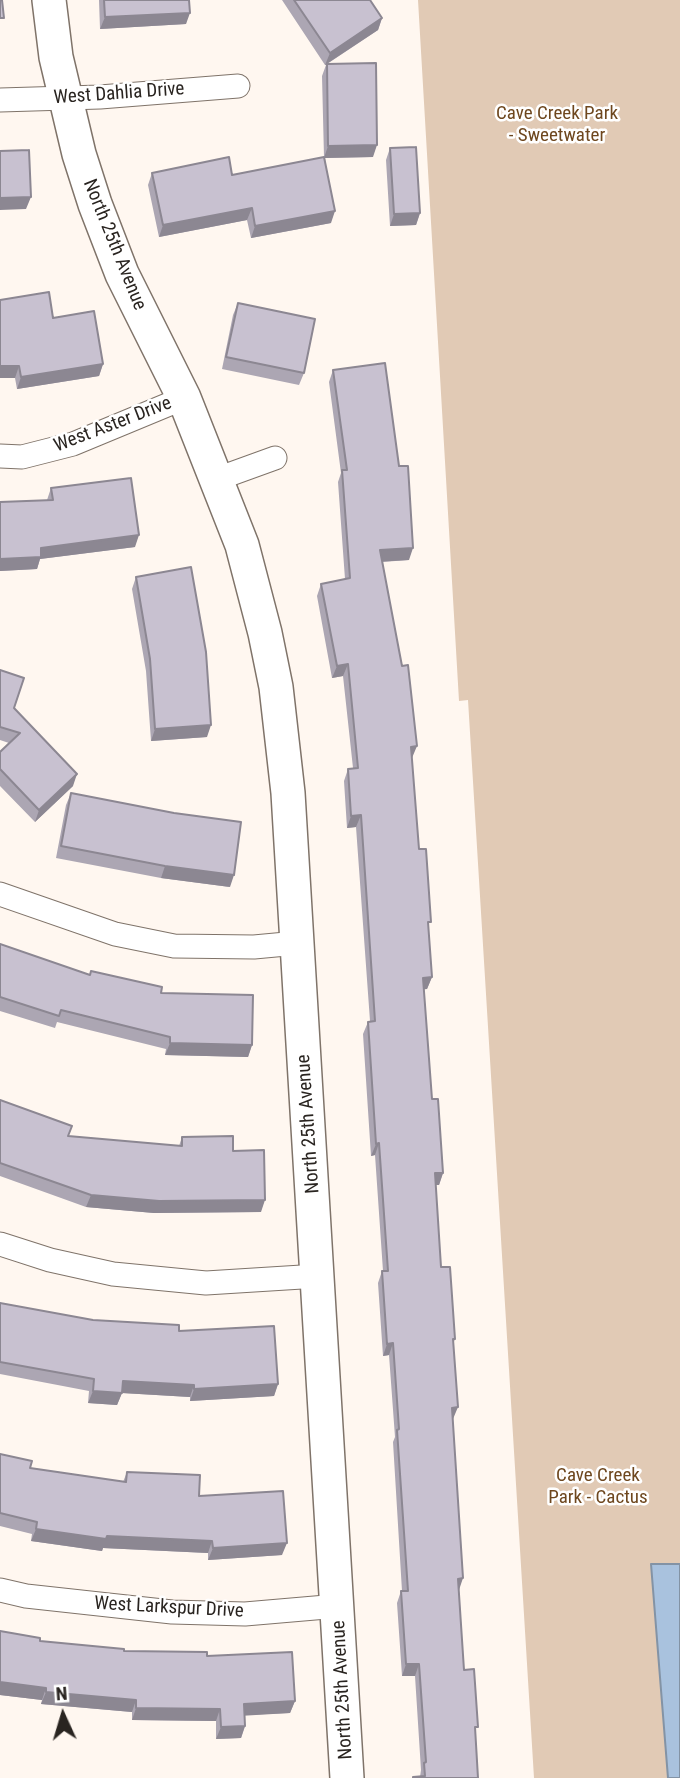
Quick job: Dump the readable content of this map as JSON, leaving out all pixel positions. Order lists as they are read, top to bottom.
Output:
{
  "streets": {
    "street": [
      "West Dahlia Drive",
      "North 25th Avenue",
      "West Aster Drive",
      "West Larkspur Drive"
    ]
  },
  "crossings": [
    ["West Dahlia Drive", "North 25th Avenue"],
    ["North 25th Avenue", "West Aster Drive"],
    ["North 25th Avenue", "West Larkspur Drive"]
  ],
  "parks": ["Cave Creek Park - Sweetwater", "Cave Creek Park - Cactus"],
  "north": "top"
}
